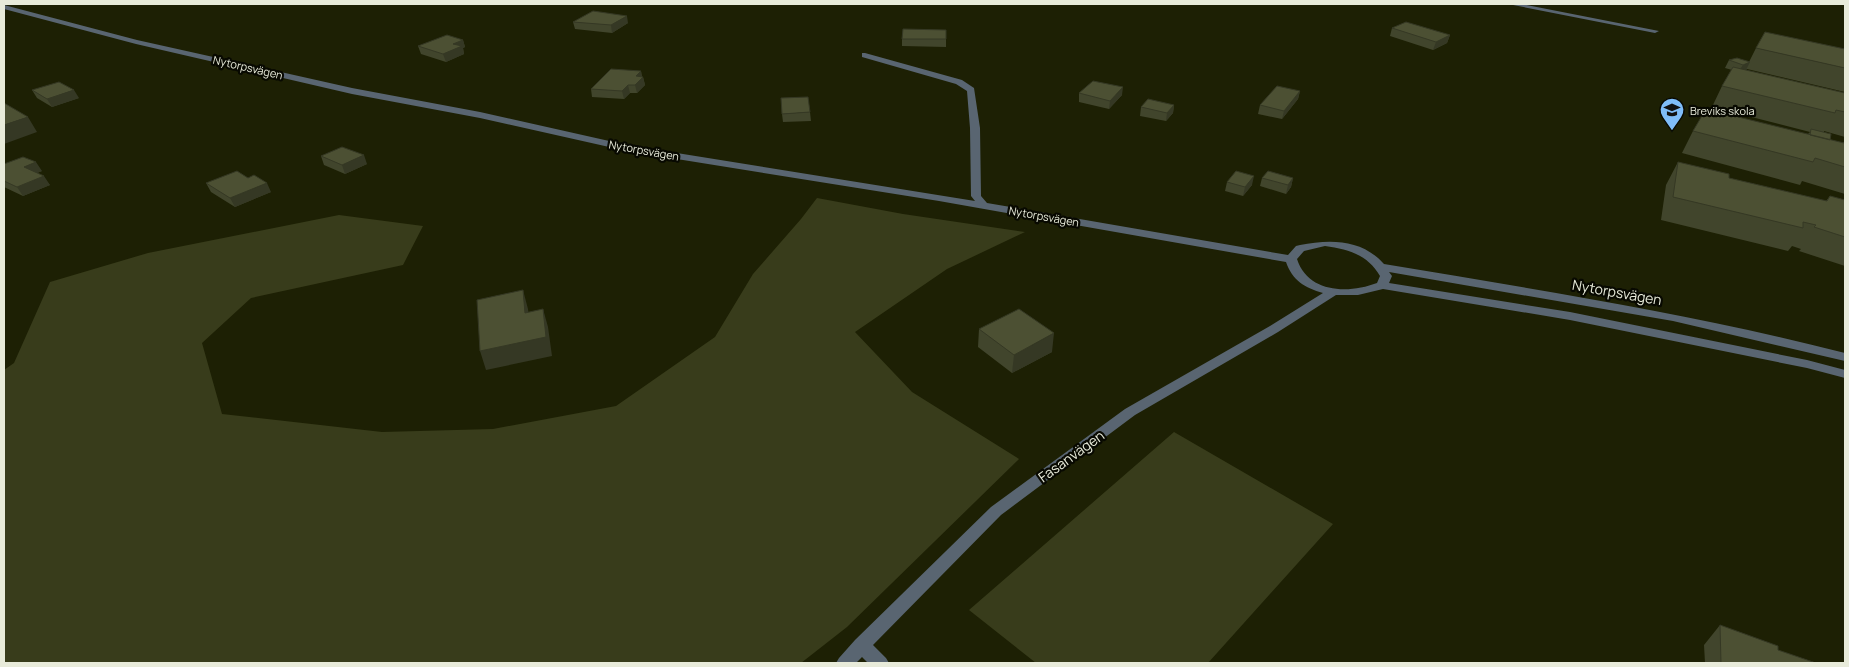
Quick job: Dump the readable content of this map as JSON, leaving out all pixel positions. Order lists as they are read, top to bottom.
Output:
{
  "streets": {
    "street": ["Nytorpsvägen", "Fasanvägen"]
  },
  "places": {
    "school or university": ["Breviks skola"]
  }
}
